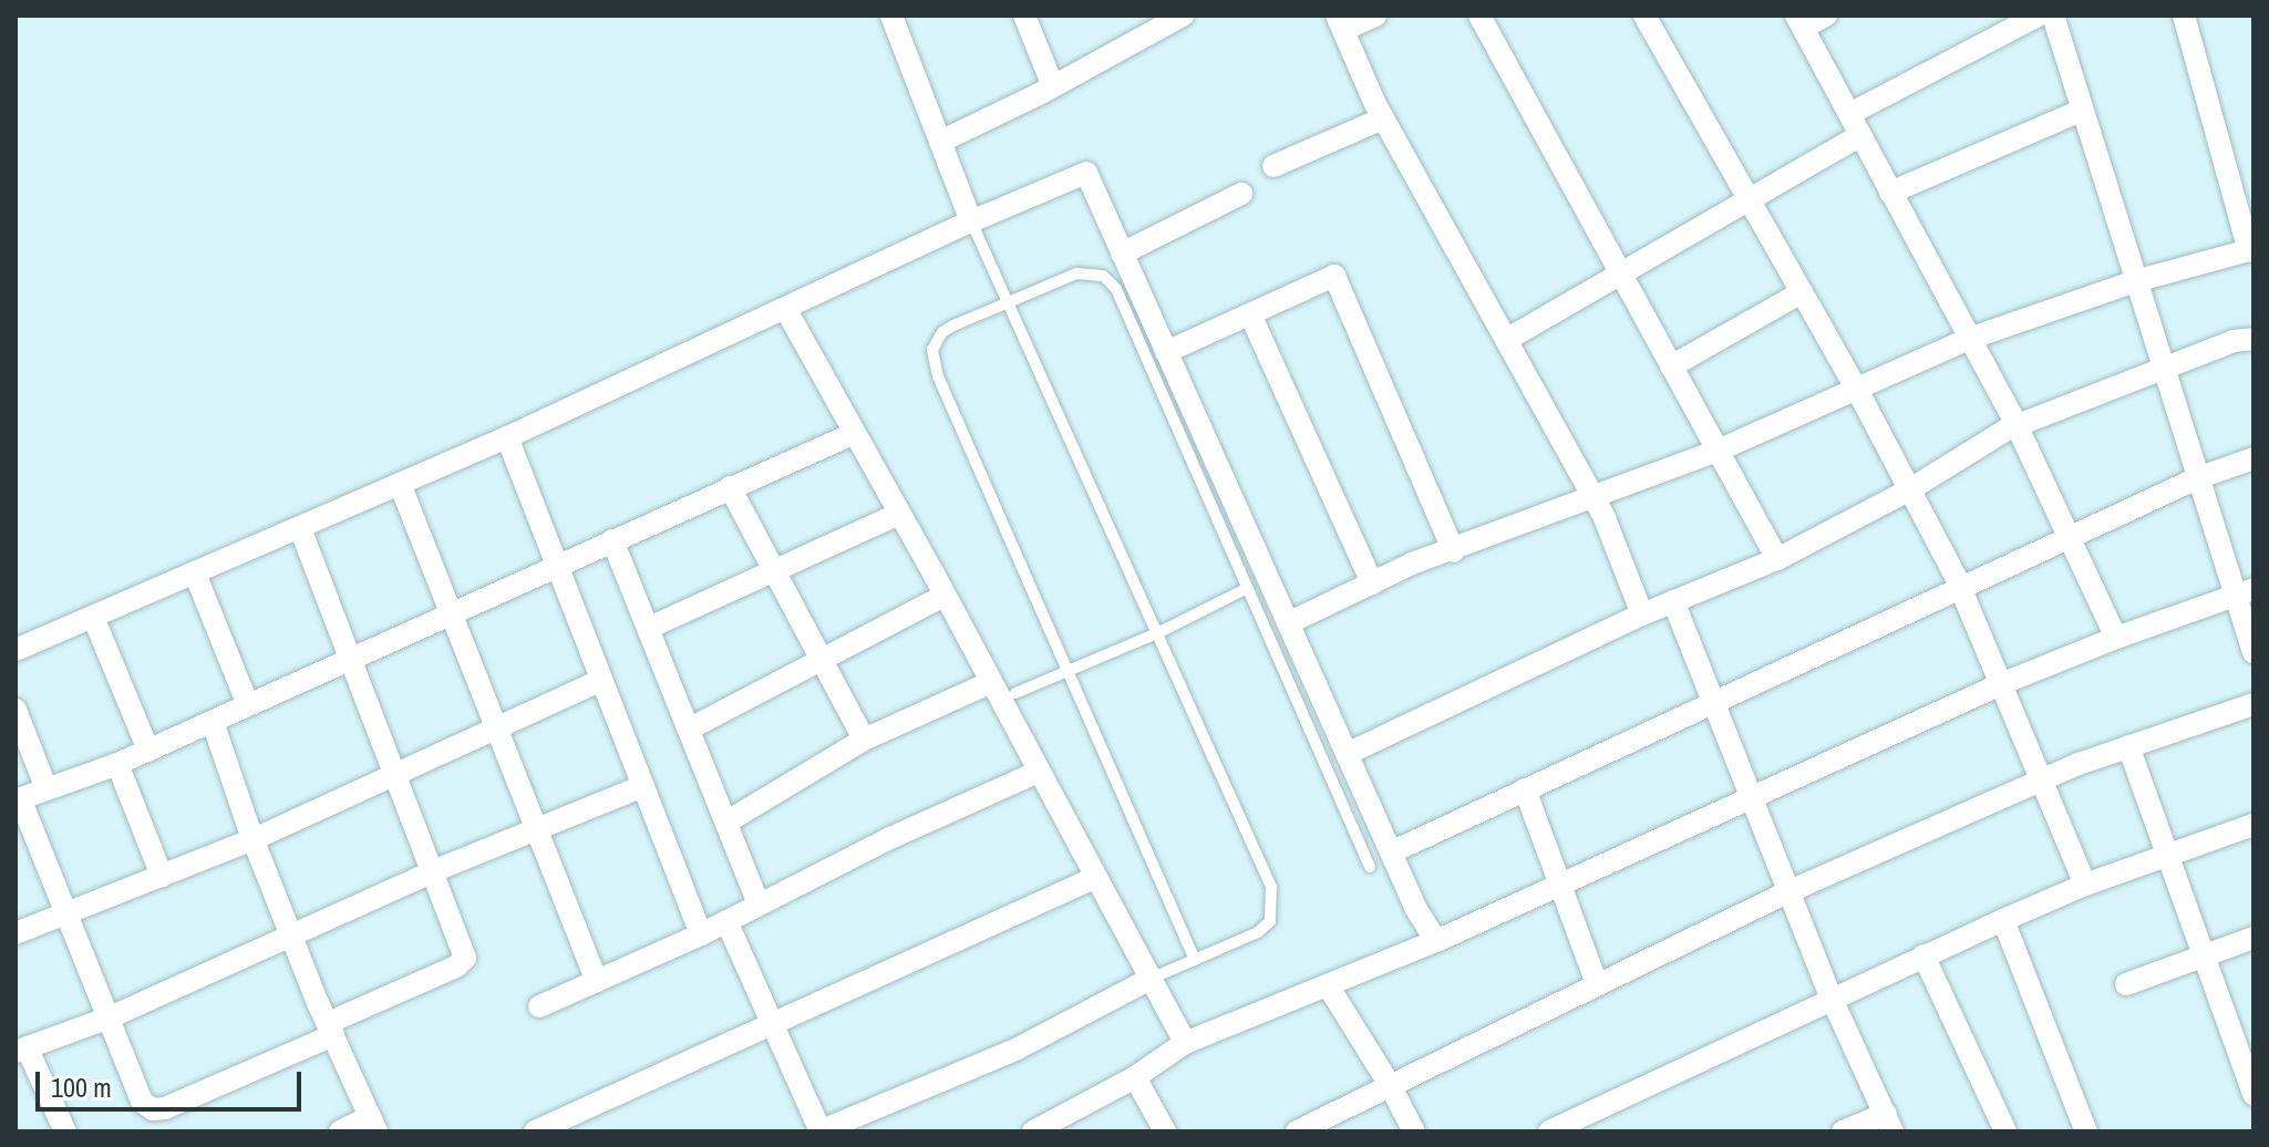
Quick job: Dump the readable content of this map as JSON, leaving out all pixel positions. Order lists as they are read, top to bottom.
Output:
{
  "scale_bar": "100 m"
}
